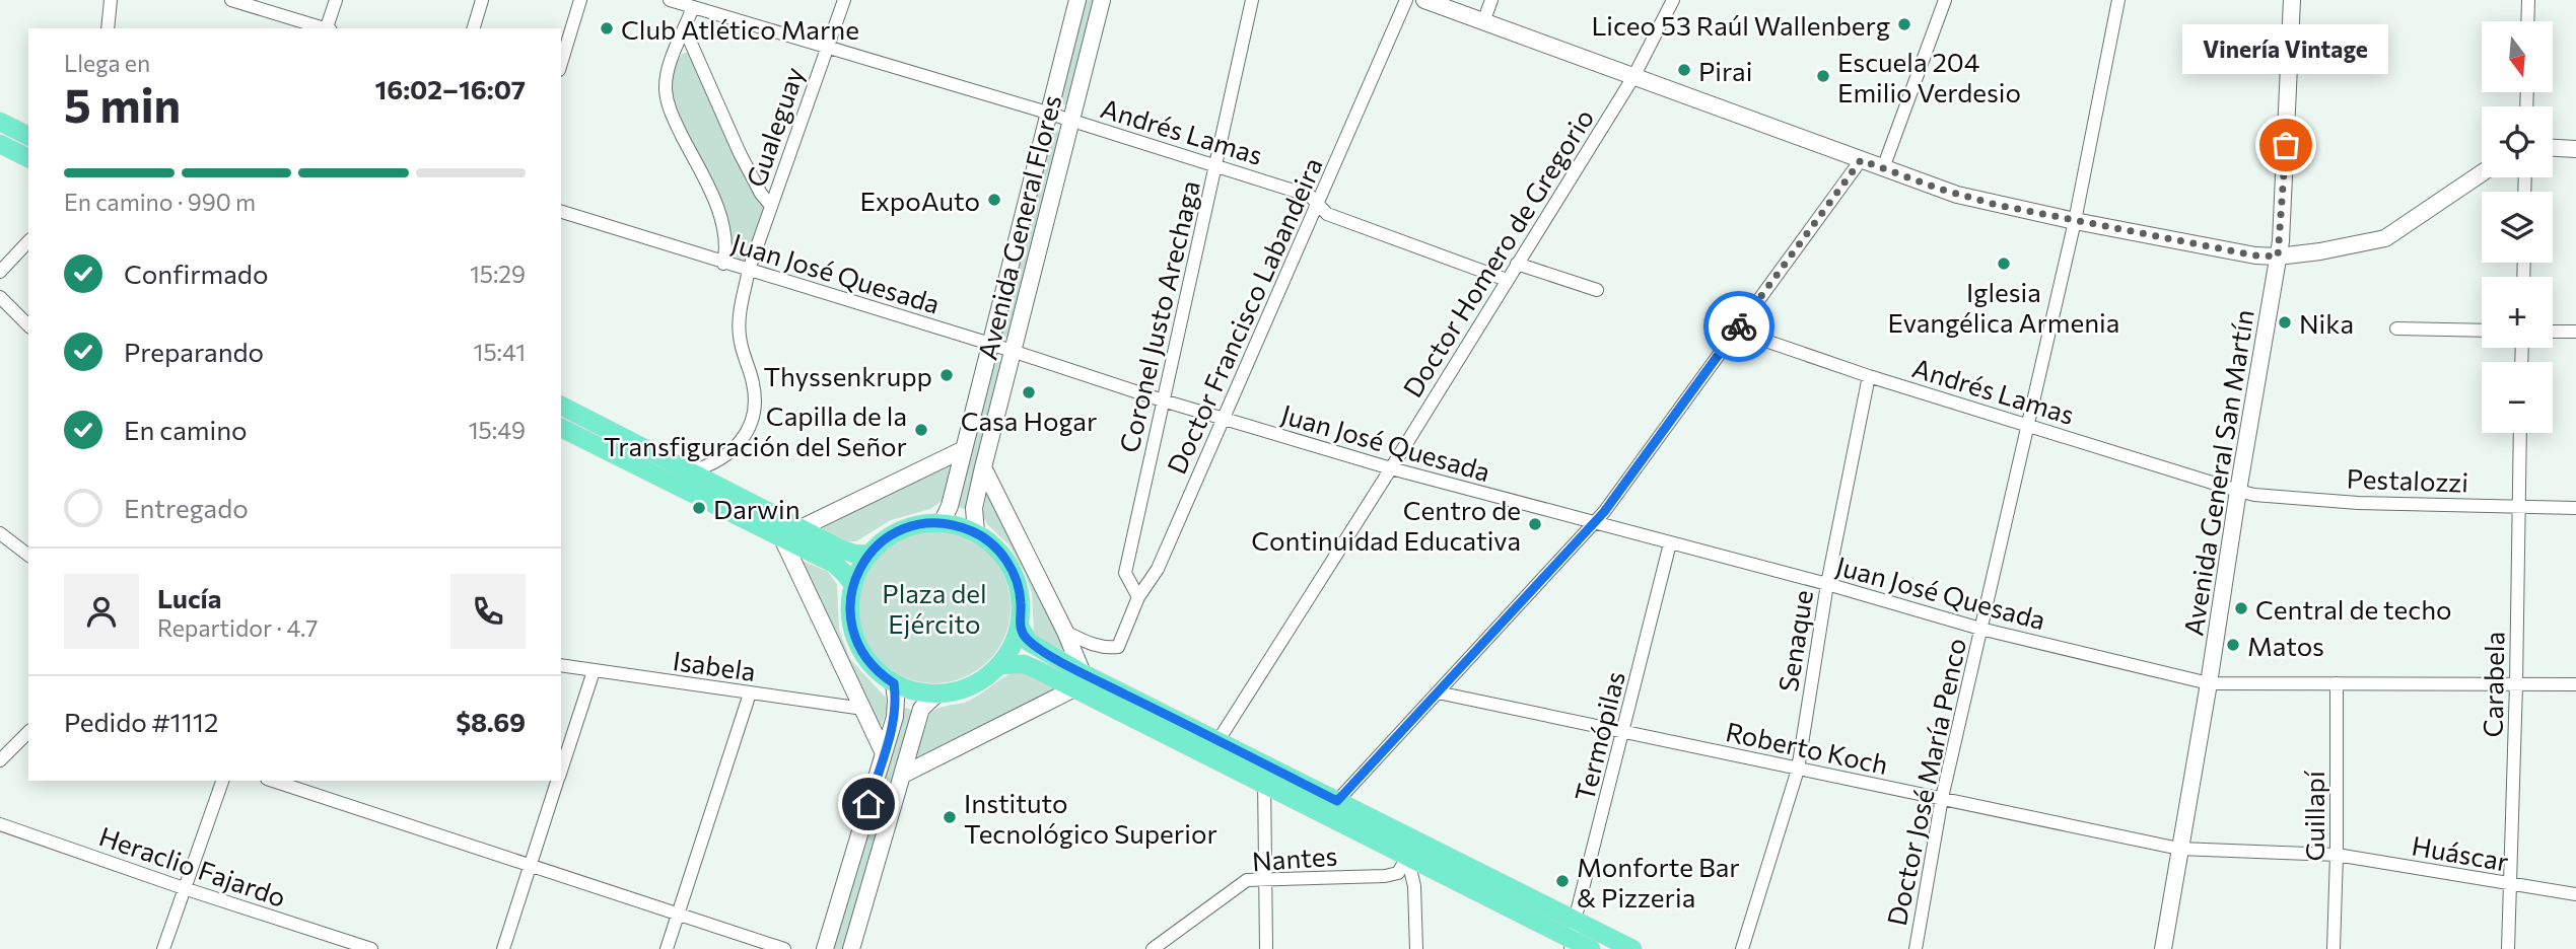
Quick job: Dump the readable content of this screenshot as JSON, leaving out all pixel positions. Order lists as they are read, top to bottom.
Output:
{
  "streets": {
    "main road": ["Avenida General Flores", "Avenida General San Martín"],
    "street": [
      "Gualeguay",
      "Andrés Lamas",
      "Doctor Homero de Gregorio",
      "Juan José Quesada",
      "Doctor Francisco Labandeira",
      "Coronel Justo Arechaga",
      "Pestalozzi",
      "Senaque",
      "Isabela",
      "Carabela",
      "Termópilas",
      "Roberto Koch",
      "Doctor José María Penco",
      "Guillapí",
      "Huáscar",
      "Nantes",
      "Heraclio Fajardo"
    ]
  },
  "crossings": [
    ["Gualeguay", "Andrés Lamas"],
    ["Gualeguay", "Juan José Quesada"],
    ["Andrés Lamas", "Avenida General Flores"],
    ["Andrés Lamas", "Doctor Homero de Gregorio"],
    ["Andrés Lamas", "Doctor Francisco Labandeira"],
    ["Andrés Lamas", "Coronel Justo Arechaga"],
    ["Andrés Lamas", "Avenida General San Martín"],
    ["Andrés Lamas", "Pestalozzi"],
    ["Andrés Lamas", "Senaque"],
    ["Andrés Lamas", "Doctor José María Penco"],
    ["Avenida General Flores", "Juan José Quesada"],
    ["Doctor Homero de Gregorio", "Juan José Quesada"],
    ["Juan José Quesada", "Doctor Francisco Labandeira"],
    ["Juan José Quesada", "Coronel Justo Arechaga"],
    ["Juan José Quesada", "Avenida General San Martín"],
    ["Juan José Quesada", "Senaque"],
    ["Juan José Quesada", "Carabela"],
    ["Juan José Quesada", "Termópilas"],
    ["Juan José Quesada", "Doctor José María Penco"],
    ["Juan José Quesada", "Guillapí"],
    ["Doctor Francisco Labandeira", "Coronel Justo Arechaga"],
    ["Avenida General San Martín", "Pestalozzi"],
    ["Avenida General San Martín", "Roberto Koch"],
    ["Pestalozzi", "Carabela"],
    ["Senaque", "Roberto Koch"],
    ["Carabela", "Huáscar"],
    ["Termópilas", "Roberto Koch"],
    ["Roberto Koch", "Doctor José María Penco"],
    ["Roberto Koch", "Guillapí"],
    ["Roberto Koch", "Huáscar"],
    ["Guillapí", "Huáscar"]
  ],
  "parks": ["Plaza del Ejército"],
  "places": [
    "Liceo 53 Raúl Wallenberg",
    "Club Atlético Marne",
    "Pirai",
    "Escuela 204 Emilio Verdesio",
    "Vinería Vintage",
    "ExpoAuto",
    "Iglesia Evangélica Armenia",
    "Nika",
    "Thyssenkrupp",
    "Casa Hogar",
    "Capilla de la Transfiguración del Señor",
    "Darwin",
    "Centro de Continuidad Educativa",
    "Central de techo",
    "Matos",
    "Instituto Tecnológico Superior",
    "Monforte Bar & Pizzeria"
  ],
  "north": "bottom",
  "page": {
    "map_buttons": ["+", "−"],
    "bubble": "Vinería Vintage",
    "heading": ["5 min", "Llega en", "16:02–16:07"],
    "panel": [
      "Lucía",
      "Repartidor · 4.7",
      "Pedido #1112",
      "$8.69"
    ],
    "bar": "En camino · 990 m",
    "list": [
      ["Confirmado", "15:29"],
      ["Preparando", "15:41"],
      ["En camino", "15:49"],
      "Entregado"
    ]
  }
}
